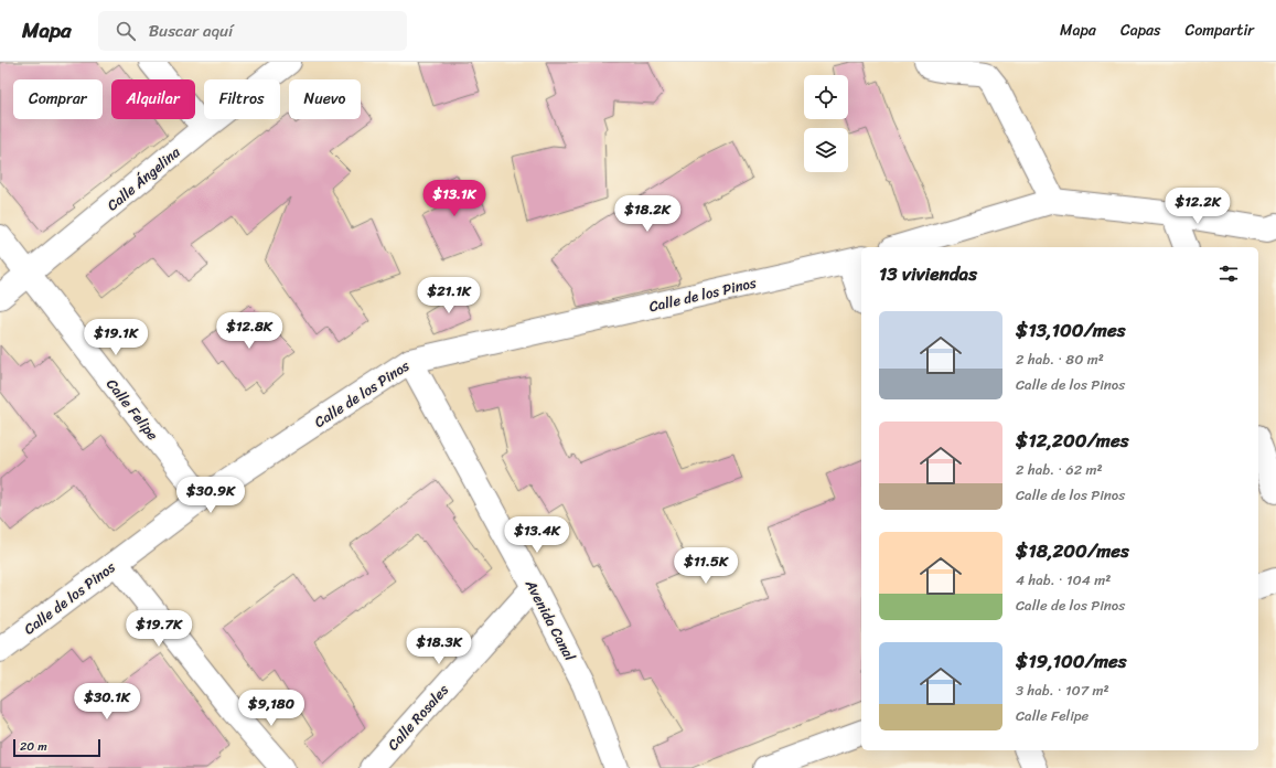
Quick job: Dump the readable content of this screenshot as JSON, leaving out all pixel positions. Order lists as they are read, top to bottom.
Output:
{
  "streets": {
    "street": [
      "Calle Ángelina",
      "Calle de los Pinos",
      "Calle Felipe",
      "Avenida Canal",
      "Calle Rosales"
    ]
  },
  "crossings": [
    ["Calle Ángelina", "Calle Felipe"],
    ["Calle de los Pinos", "Calle Felipe"],
    ["Calle de los Pinos", "Avenida Canal"],
    ["Avenida Canal", "Calle Rosales"]
  ],
  "scale_bar": "20 m",
  "page": {
    "header": "Mapa",
    "search": "Buscar aquí",
    "nav": ["Mapa", "Capas", "Compartir"],
    "chip": [
      "Comprar",
      "Alquilar",
      "Filtros",
      "Nuevo"
    ],
    "price": [
      "$13.1K",
      "$12.2K",
      "$18.2K",
      "$21.1K",
      "$12.8K",
      "$19.1K",
      "$30.9K",
      "$13.4K",
      "$11.5K",
      "$19.7K",
      "$18.3K",
      "$30.1K",
      "$9,180"
    ],
    "heading": "13 viviendas",
    "list": [
      {
        "name": "$13,100/mes",
        "note": "2 hab. · 80 m² · Calle de los Pinos"
      },
      {
        "name": "$12,200/mes",
        "note": "2 hab. · 62 m² · Calle de los Pinos"
      },
      {
        "name": "$18,200/mes",
        "note": "4 hab. · 104 m² · Calle de los Pinos"
      },
      {
        "name": "$19,100/mes",
        "note": "3 hab. · 107 m² · Calle Felipe"
      }
    ],
    "scale": "20 m"
  }
}
